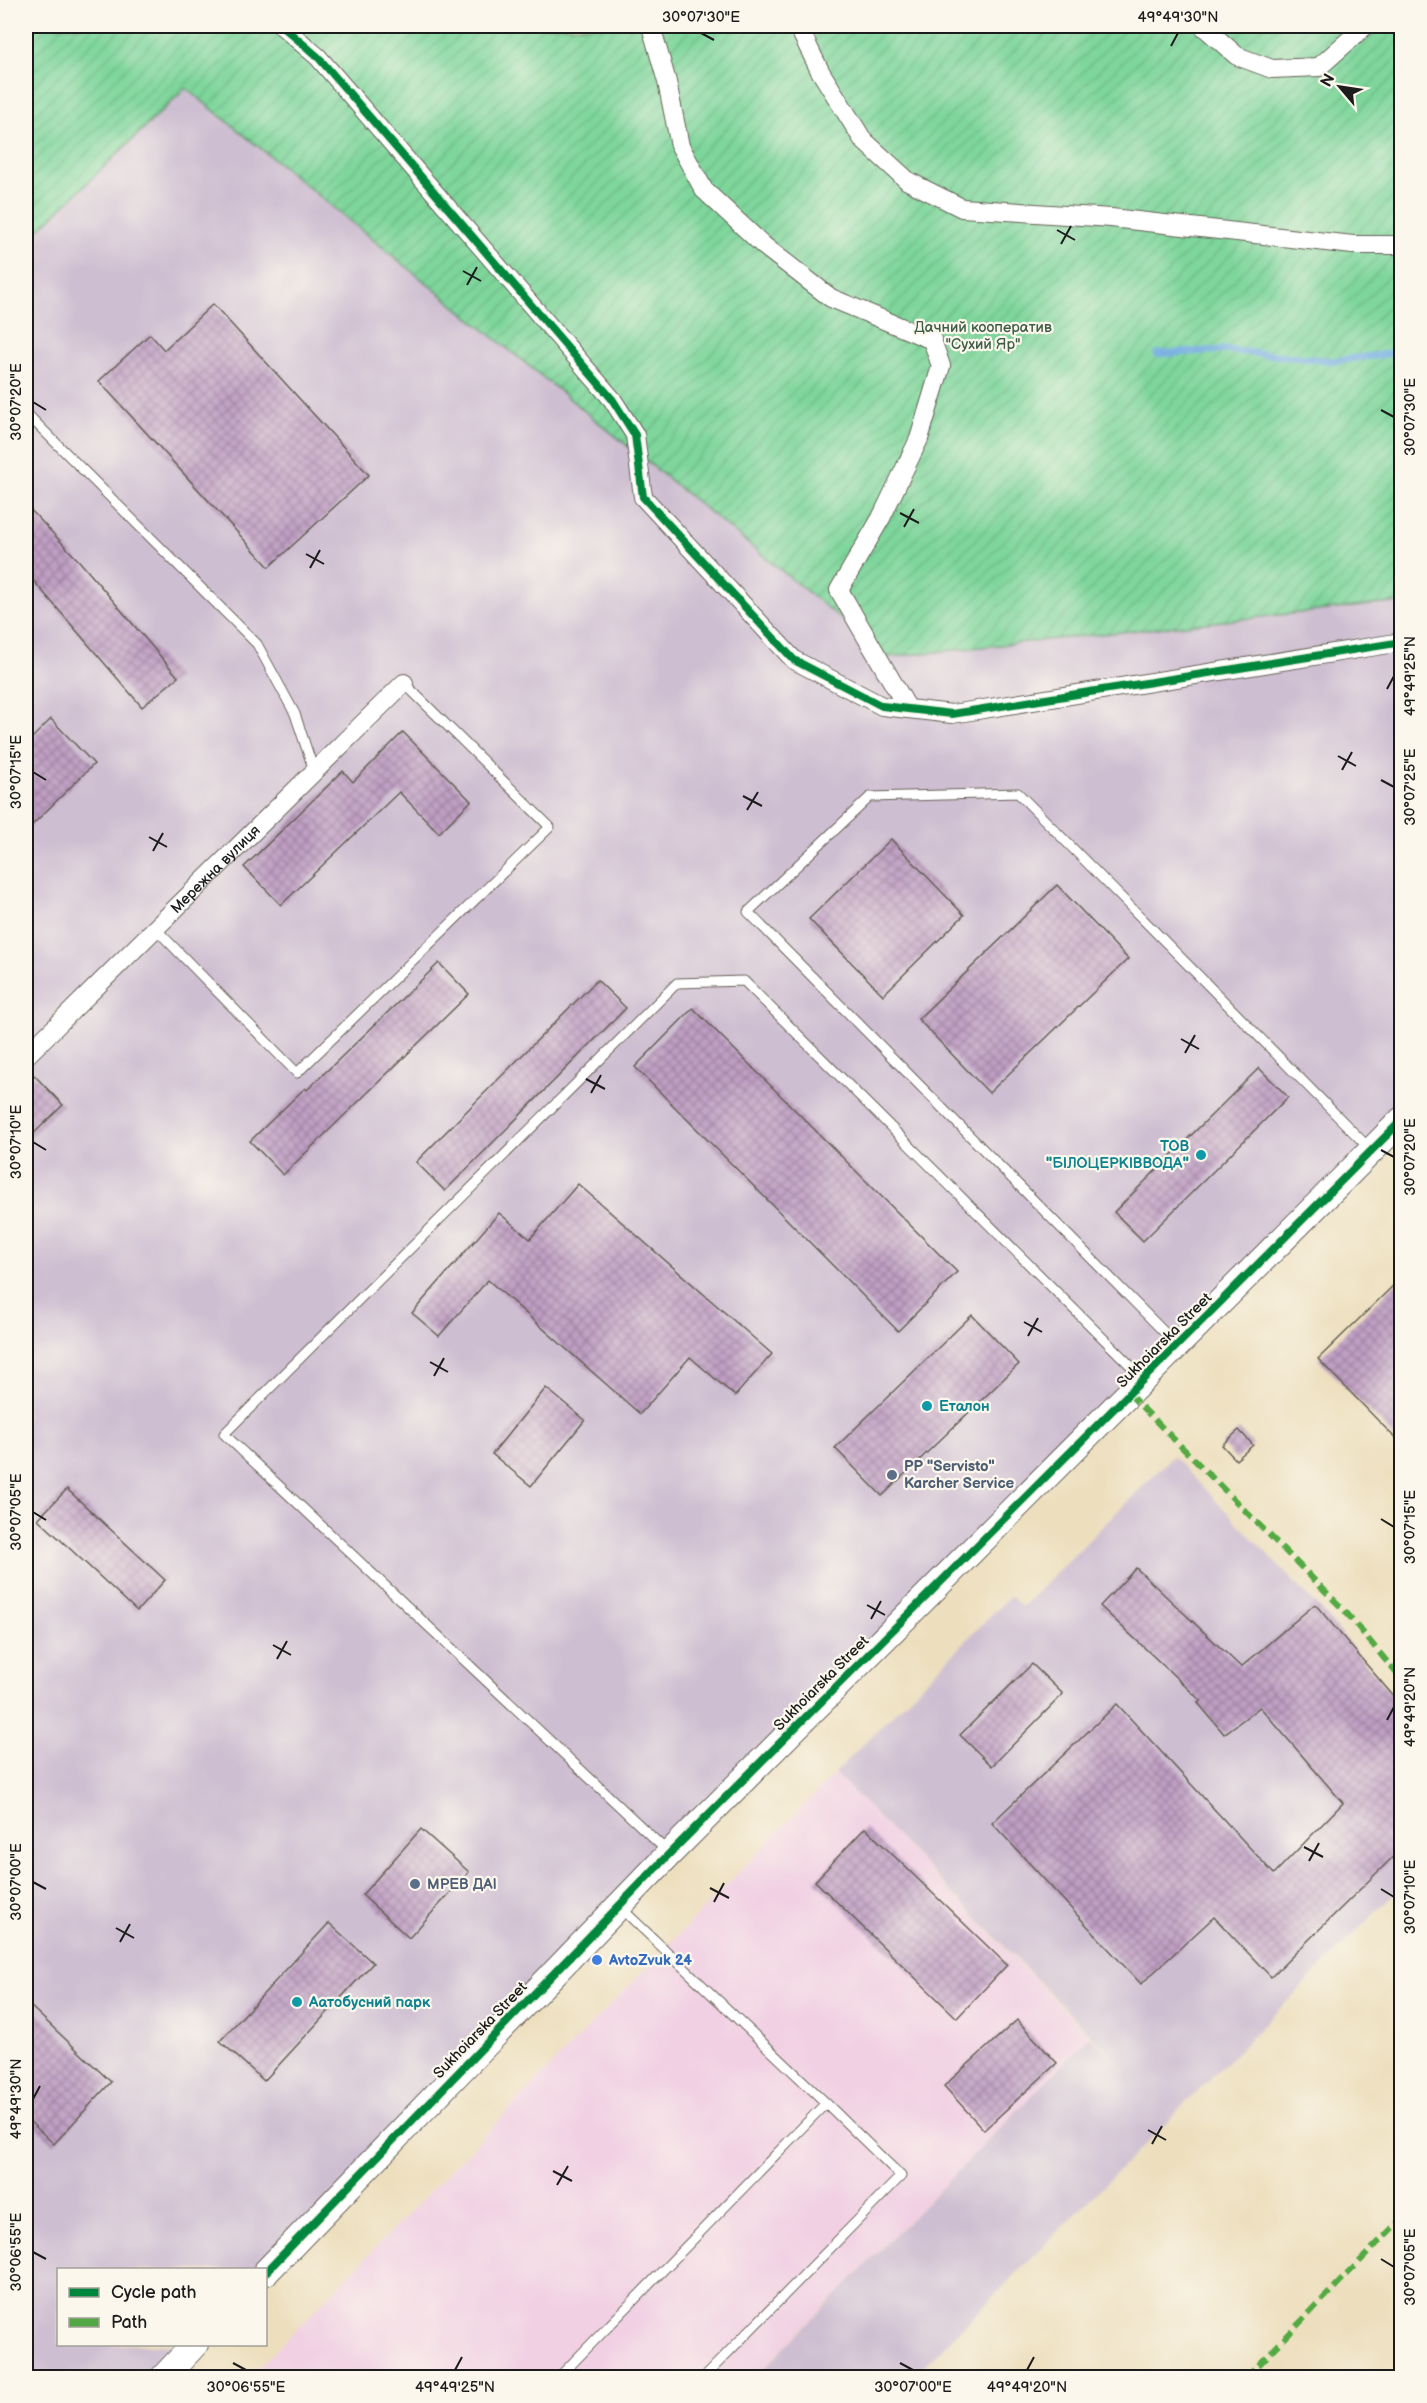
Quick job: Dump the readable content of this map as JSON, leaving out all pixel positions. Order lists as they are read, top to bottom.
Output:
{
  "streets": {
    "street": ["Мережна вулиця", "Sukhoiarska Street"]
  },
  "parks": ["Дачний кооператив \"Сухий Яр\""],
  "places": [
    "ТОВ \"БІЛОЦЕРКІВВОДА\"",
    "Еталон",
    "PP \"Servisto\" Karcher Service",
    "МРЕВ ДАІ",
    "AvtoZvuk 24",
    "Аатобусний парк"
  ],
  "legend": ["Cycle path", "Path"],
  "north": "top left",
  "coordinates": [
    "30°07'30\"E",
    "49°49'30\"N",
    "30°07'20\"E",
    "49°49'25\"N",
    "30°07'15\"E",
    "30°07'25\"E",
    "30°07'10\"E",
    "30°07'05\"E",
    "49°49'20\"N",
    "30°07'00\"E",
    "30°06'55\"E"
  ]
}
